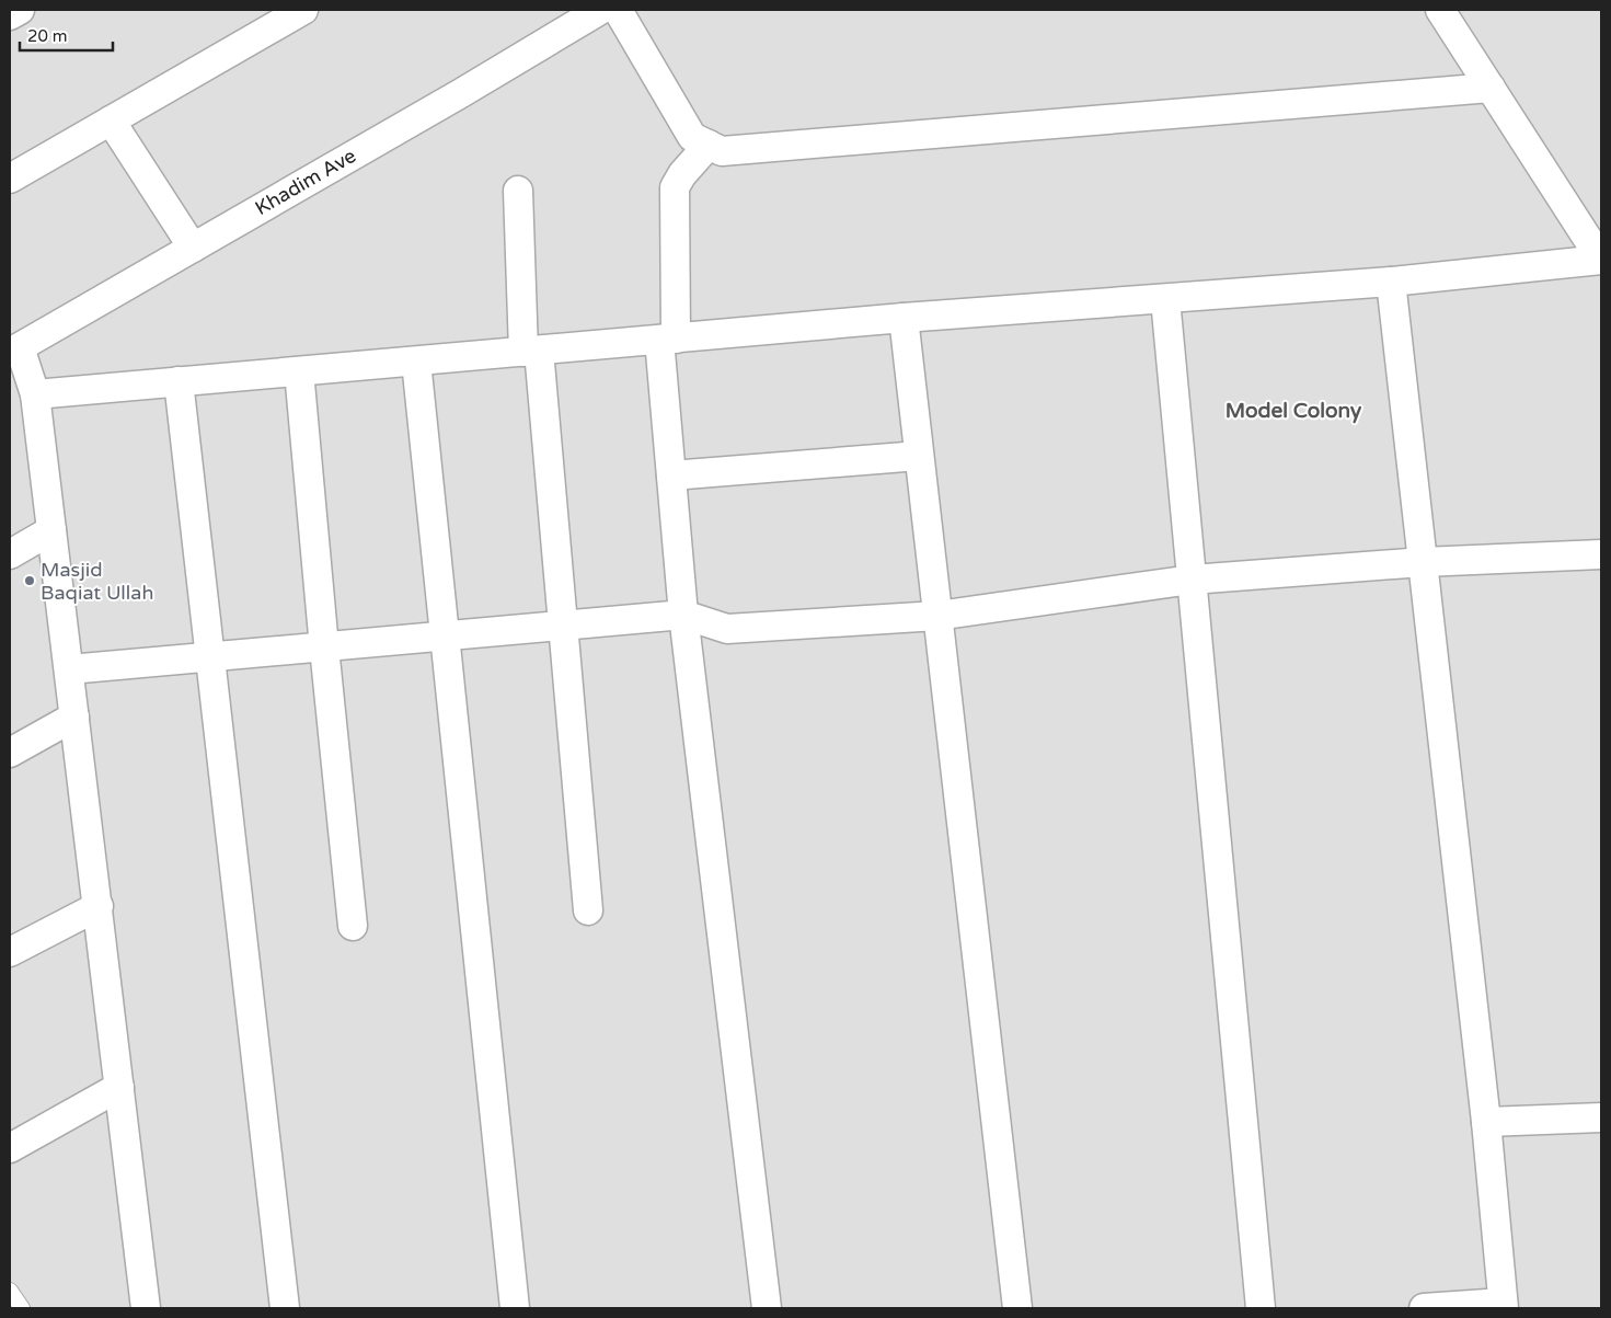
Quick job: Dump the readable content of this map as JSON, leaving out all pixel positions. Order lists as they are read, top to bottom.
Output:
{
  "streets": {
    "street": ["Khadim Ave"]
  },
  "districts": ["Model Colony"],
  "places": ["Masjid Baqiat Ullah"],
  "scale_bar": "20 m"
}
